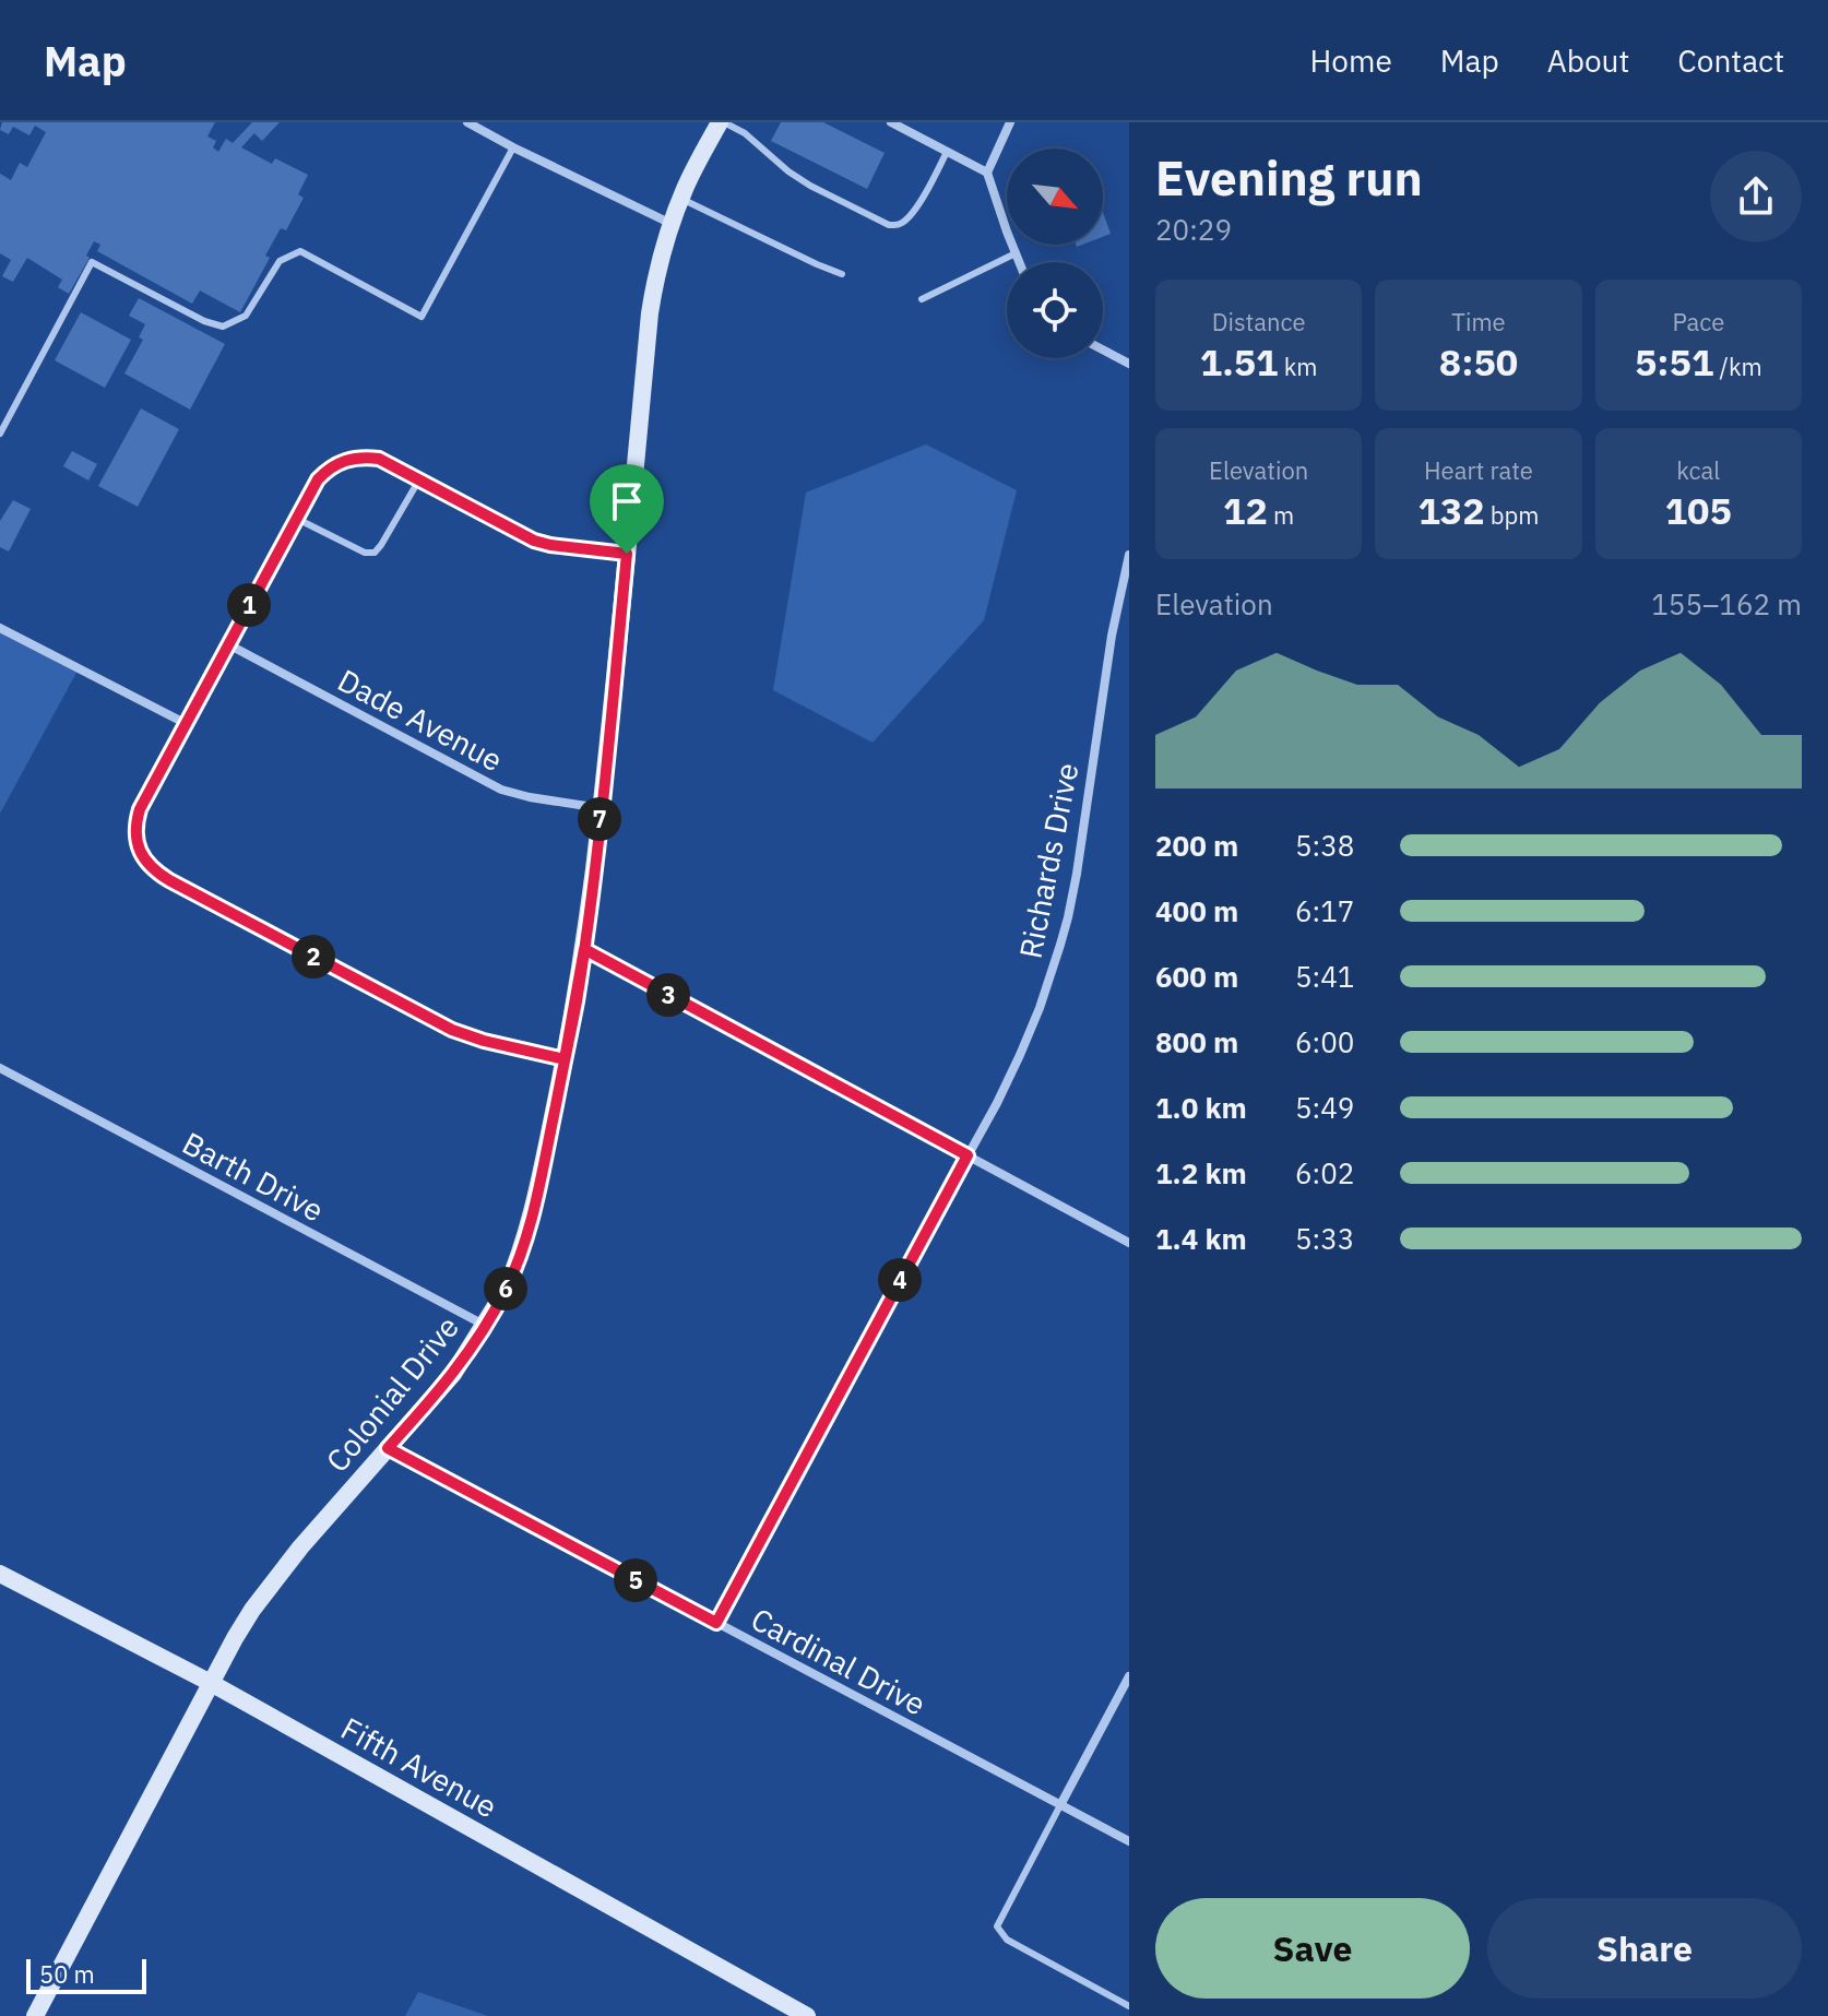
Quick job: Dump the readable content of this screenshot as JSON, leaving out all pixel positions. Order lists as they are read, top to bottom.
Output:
{
  "streets": {
    "street": [
      "Dade Avenue",
      "Richards Drive",
      "Barth Drive",
      "Colonial Drive",
      "Cardinal Drive",
      "Fifth Avenue"
    ]
  },
  "crossings": [
    ["Dade Avenue", "Colonial Drive"],
    ["Richards Drive", "Cardinal Drive"],
    ["Barth Drive", "Colonial Drive"],
    ["Colonial Drive", "Cardinal Drive"],
    ["Colonial Drive", "Fifth Avenue"]
  ],
  "scale_bar": "50 m",
  "north": "bottom right",
  "page": {
    "header": "Map",
    "nav": [
      "Home",
      "Map",
      "About",
      "Contact"
    ],
    "heading": ["Evening run", "20:29"],
    "stats": [
      ["Distance", "1.51 km"],
      ["Time", "8:50"],
      ["Pace", "5:51 /km"],
      ["Elevation", "12 m"],
      ["Heart rate", "132 bpm"],
      ["kcal", "105"]
    ],
    "chart": ["Elevation", "155–162 m"],
    "pins": [
      "1",
      "7",
      "2",
      "3",
      "4",
      "6",
      "5"
    ],
    "list": [
      {
        "name": "200 m",
        "note": "5:38"
      },
      {
        "name": "400 m",
        "note": "6:17"
      },
      {
        "name": "600 m",
        "note": "5:41"
      },
      {
        "name": "800 m",
        "note": "6:00"
      },
      {
        "name": "1.0 km",
        "note": "5:49"
      },
      {
        "name": "1.2 km",
        "note": "6:02"
      },
      {
        "name": "1.4 km",
        "note": "5:33"
      }
    ],
    "buttons": ["Save", "Share"],
    "scale": "50 m"
  }
}
